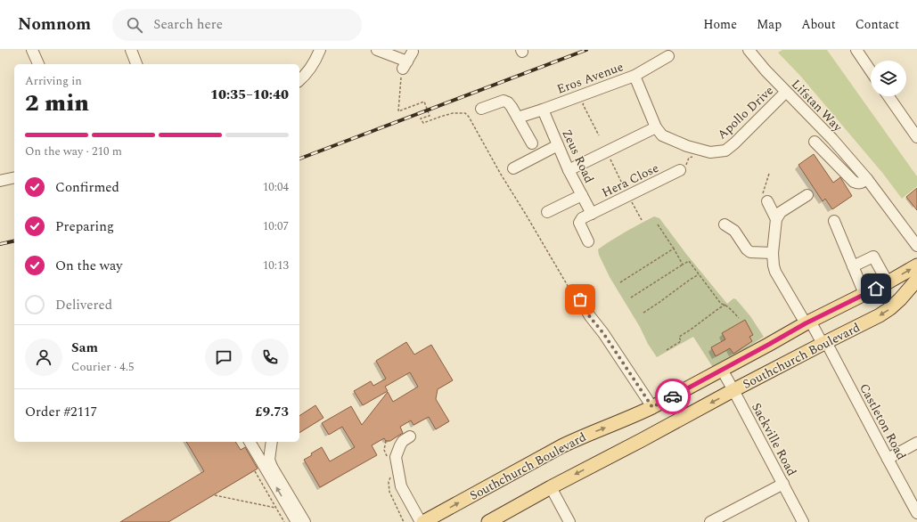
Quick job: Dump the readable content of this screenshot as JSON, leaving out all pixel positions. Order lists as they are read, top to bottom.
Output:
{
  "streets": {
    "main road": ["Southchurch Boulevard"],
    "street": [
      "Eros Avenue",
      "Lifstan Way",
      "Apollo Drive",
      "Zeus Road",
      "Hera Close",
      "Castleton Road",
      "Sackville Road"
    ]
  },
  "crossings": [
    ["Eros Avenue", "Apollo Drive"],
    ["Eros Avenue", "Zeus Road"],
    ["Lifstan Way", "Apollo Drive"],
    ["Zeus Road", "Hera Close"],
    ["Southchurch Boulevard", "Castleton Road"],
    ["Southchurch Boulevard", "Sackville Road"]
  ],
  "page": {
    "header": "Nomnom",
    "search": "Search here",
    "nav": [
      "Home",
      "Map",
      "About",
      "Contact"
    ],
    "heading": ["2 min", "Arriving in", "10:35–10:40"],
    "panel": [
      "Sam",
      "Courier · 4.5",
      "Order #2117",
      "£9.73"
    ],
    "bar": "On the way · 210 m",
    "list": [
      ["Confirmed", "10:04"],
      ["Preparing", "10:07"],
      ["On the way", "10:13"],
      "Delivered"
    ]
  }
}
